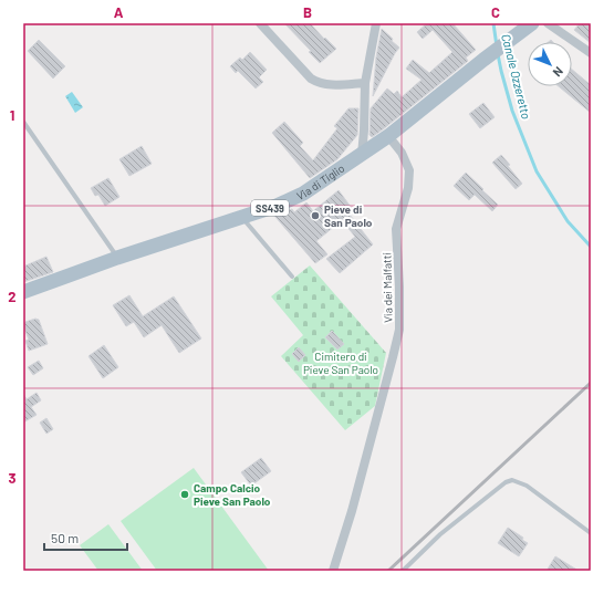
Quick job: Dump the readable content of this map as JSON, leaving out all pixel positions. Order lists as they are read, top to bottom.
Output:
{
  "streets": {
    "main road": ["Via di Tiglio", "SS439"],
    "street": ["Via dei Malfatti"]
  },
  "crossings": [
    ["Via di Tiglio", "Via dei Malfatti"]
  ],
  "water": ["Canale Ozzeretto"],
  "parks": ["Cimitero di Pieve San Paolo"],
  "places": ["Pieve di San Paolo", "Campo Calcio Pieve San Paolo"],
  "scale_bar": "50 m",
  "north": "bottom right",
  "grid": {
    "columns": ["A", "B", "C"],
    "rows": ["1", "2", "3"]
  }
}
